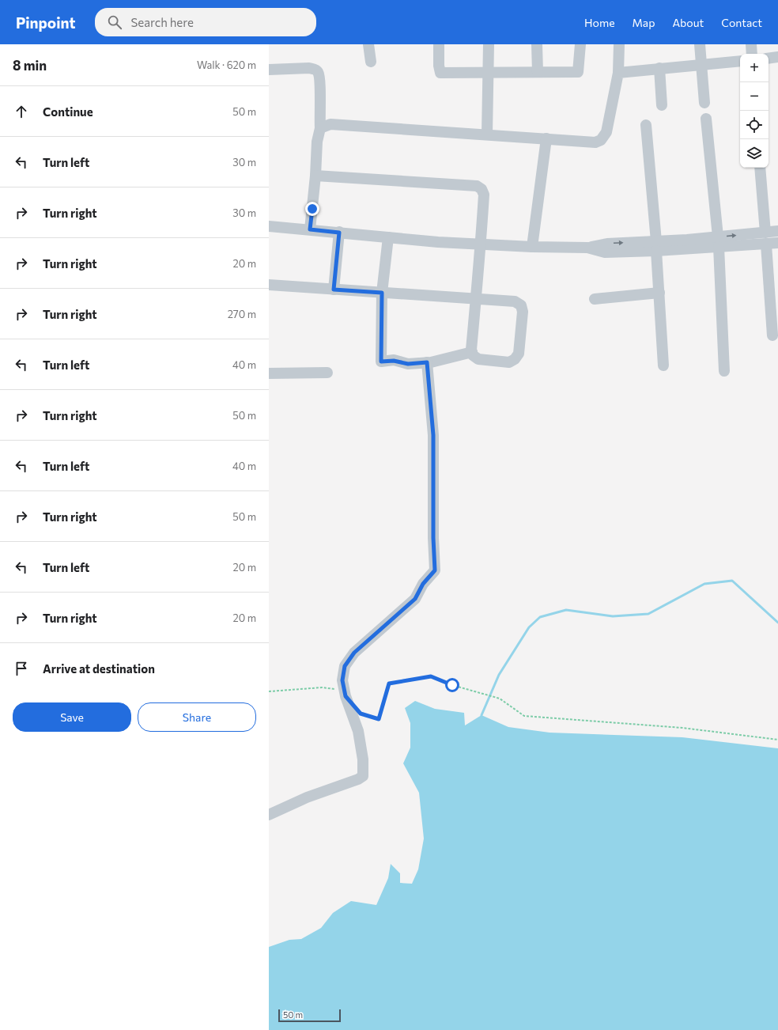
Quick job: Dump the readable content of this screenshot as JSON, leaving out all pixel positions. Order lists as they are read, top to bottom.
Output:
{
  "scale_bar": "50 m",
  "page": {
    "header": "Pinpoint",
    "search": "Search here",
    "nav": [
      "Home",
      "Map",
      "About",
      "Contact"
    ],
    "heading": ["8 min", "Walk · 620 m"],
    "map_buttons": ["+", "−"],
    "list": [
      ["Continue", "50 m"],
      ["Turn left", "30 m"],
      ["Turn right", "30 m"],
      ["Turn right", "20 m"],
      ["Turn right", "270 m"],
      ["Turn left", "40 m"],
      ["Turn right", "50 m"],
      ["Turn left", "40 m"],
      ["Turn right", "50 m"],
      ["Turn left", "20 m"],
      ["Turn right", "20 m"],
      "Arrive at destination"
    ],
    "buttons": ["Save", "Share"],
    "scale": "50 m"
  }
}
